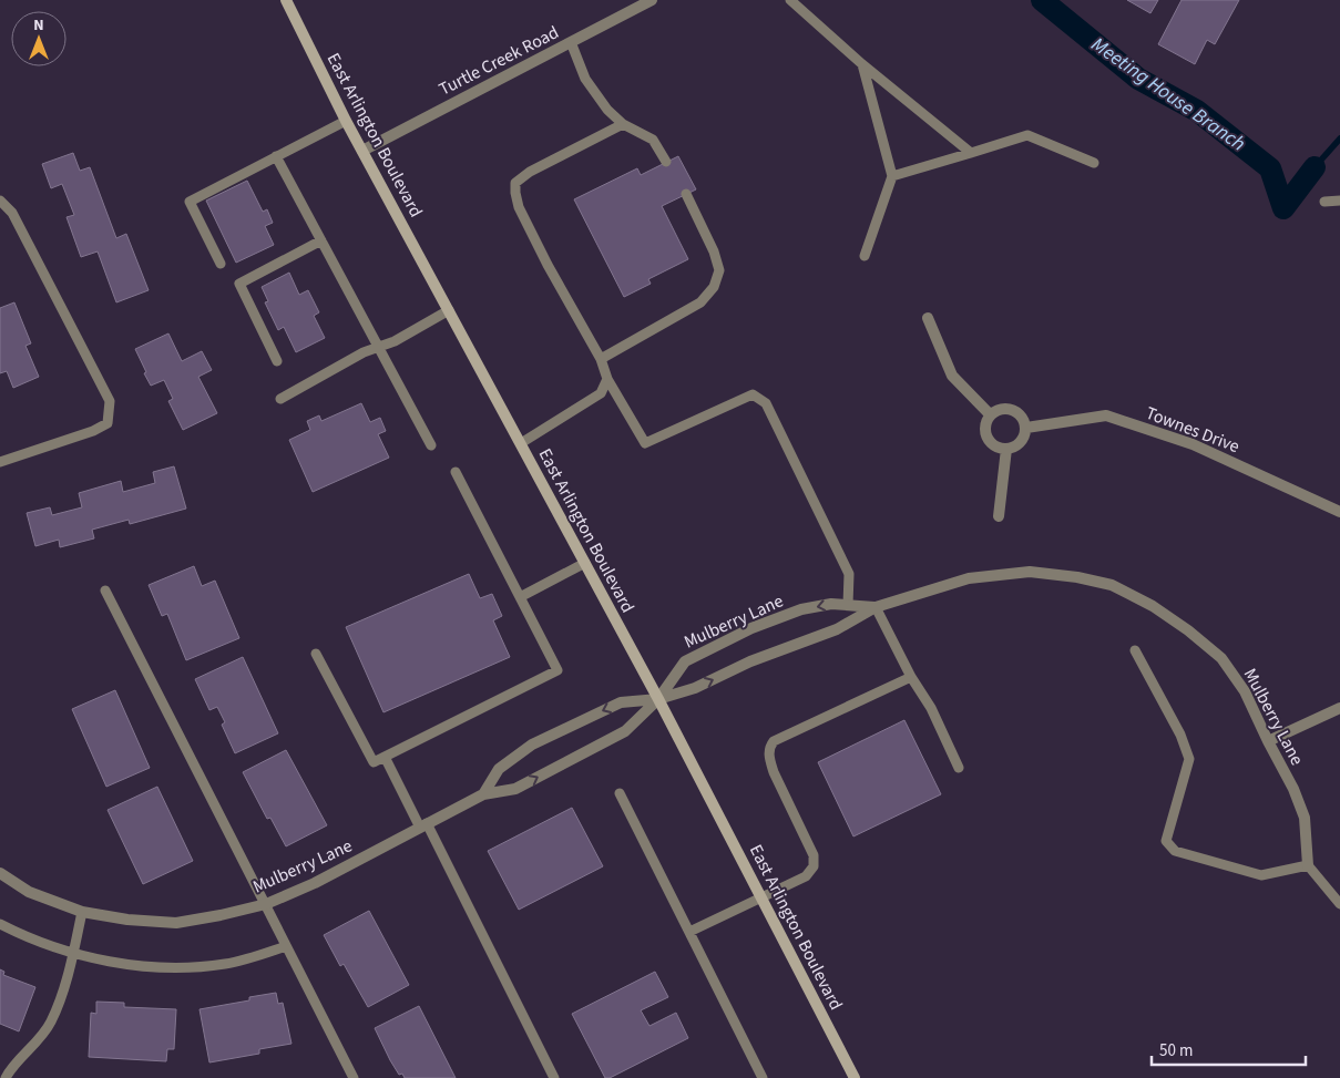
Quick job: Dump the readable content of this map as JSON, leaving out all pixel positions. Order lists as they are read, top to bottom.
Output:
{
  "streets": {
    "main road": ["East Arlington Boulevard"],
    "street": ["Turtle Creek Road", "Townes Drive", "Mulberry Lane"]
  },
  "crossings": [
    ["Turtle Creek Road", "East Arlington Boulevard"],
    ["East Arlington Boulevard", "Mulberry Lane"]
  ],
  "water": ["Meeting House Branch"],
  "scale_bar": "50 m",
  "north": "top"
}
